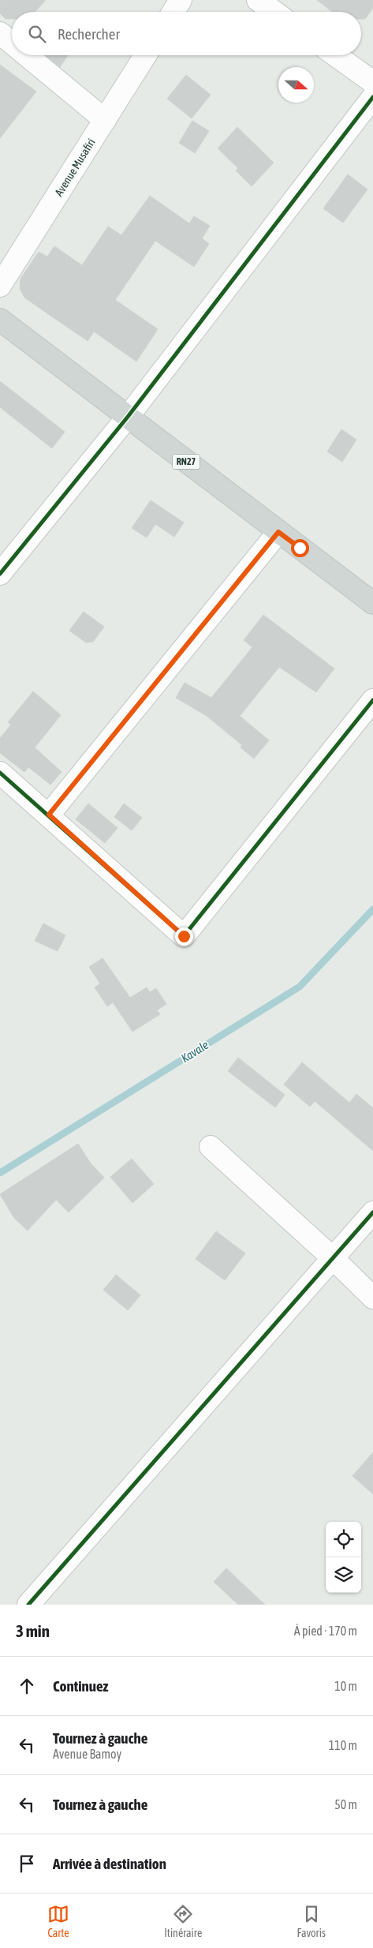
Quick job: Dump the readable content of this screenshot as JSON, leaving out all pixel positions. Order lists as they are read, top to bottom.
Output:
{
  "streets": {
    "main road": ["RN27"],
    "street": ["Avenue Musafiri"]
  },
  "water": ["Kavale"],
  "north": "right",
  "page": {
    "search": "Rechercher",
    "heading": ["3 min", "À pied · 170 m"],
    "list": [
      ["Continuez", "10 m"],
      ["Tournez à gauche", "Avenue Bamoy", "110 m"],
      ["Tournez à gauche", "50 m"],
      "Arrivée à destination"
    ],
    "nav": ["Carte", "Itinéraire", "Favoris"]
  }
}
